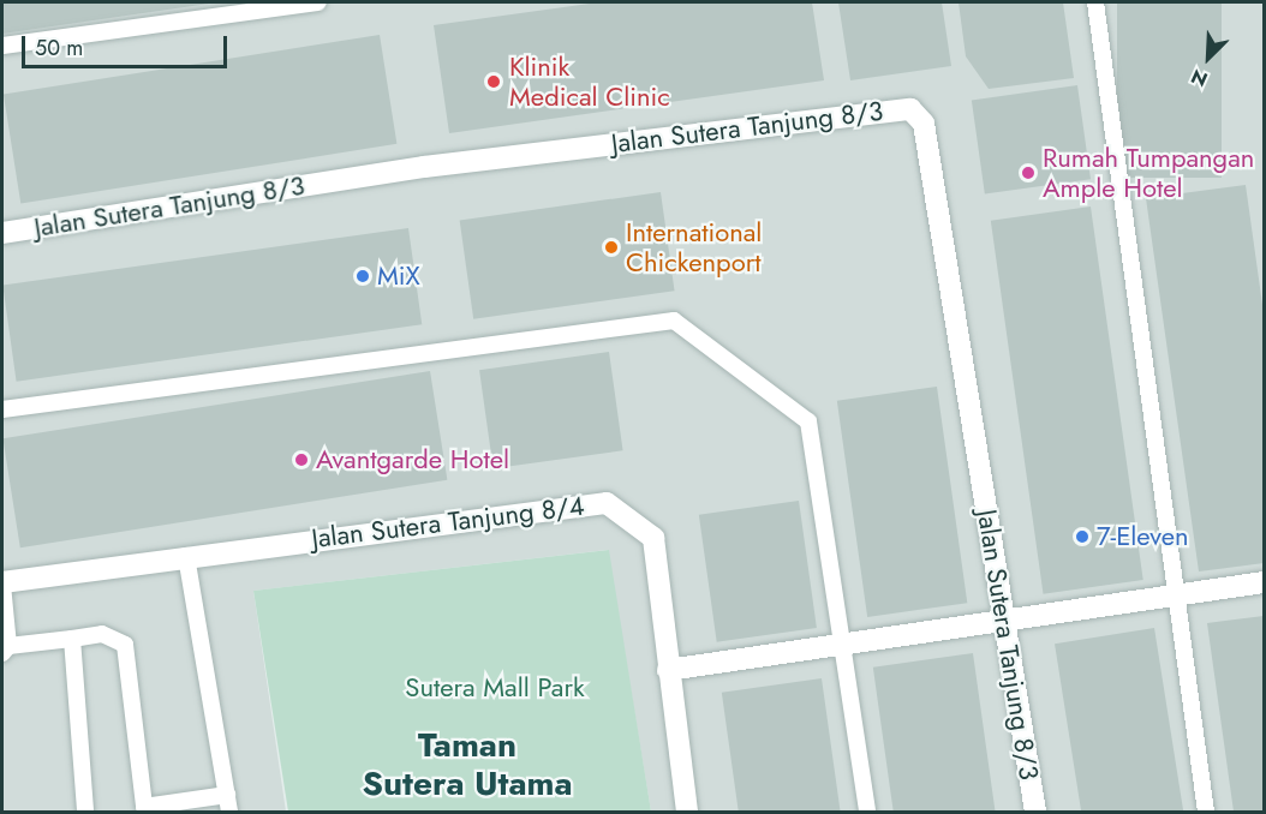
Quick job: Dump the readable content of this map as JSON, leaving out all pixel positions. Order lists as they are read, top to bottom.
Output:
{
  "streets": {
    "street": ["Jalan Sutera Tanjung 8/3", "Jalan Sutera Tanjung 8/4"]
  },
  "districts": ["Taman Sutera Utama"],
  "parks": ["Sutera Mall Park"],
  "places": [
    "Klinik Medical Clinic",
    "Rumah Tumpangan Ample Hotel",
    "International Chickenport",
    "MiX",
    "Avantgarde Hotel",
    "7-Eleven"
  ],
  "scale_bar": "50 m",
  "north": "bottom left"
}
